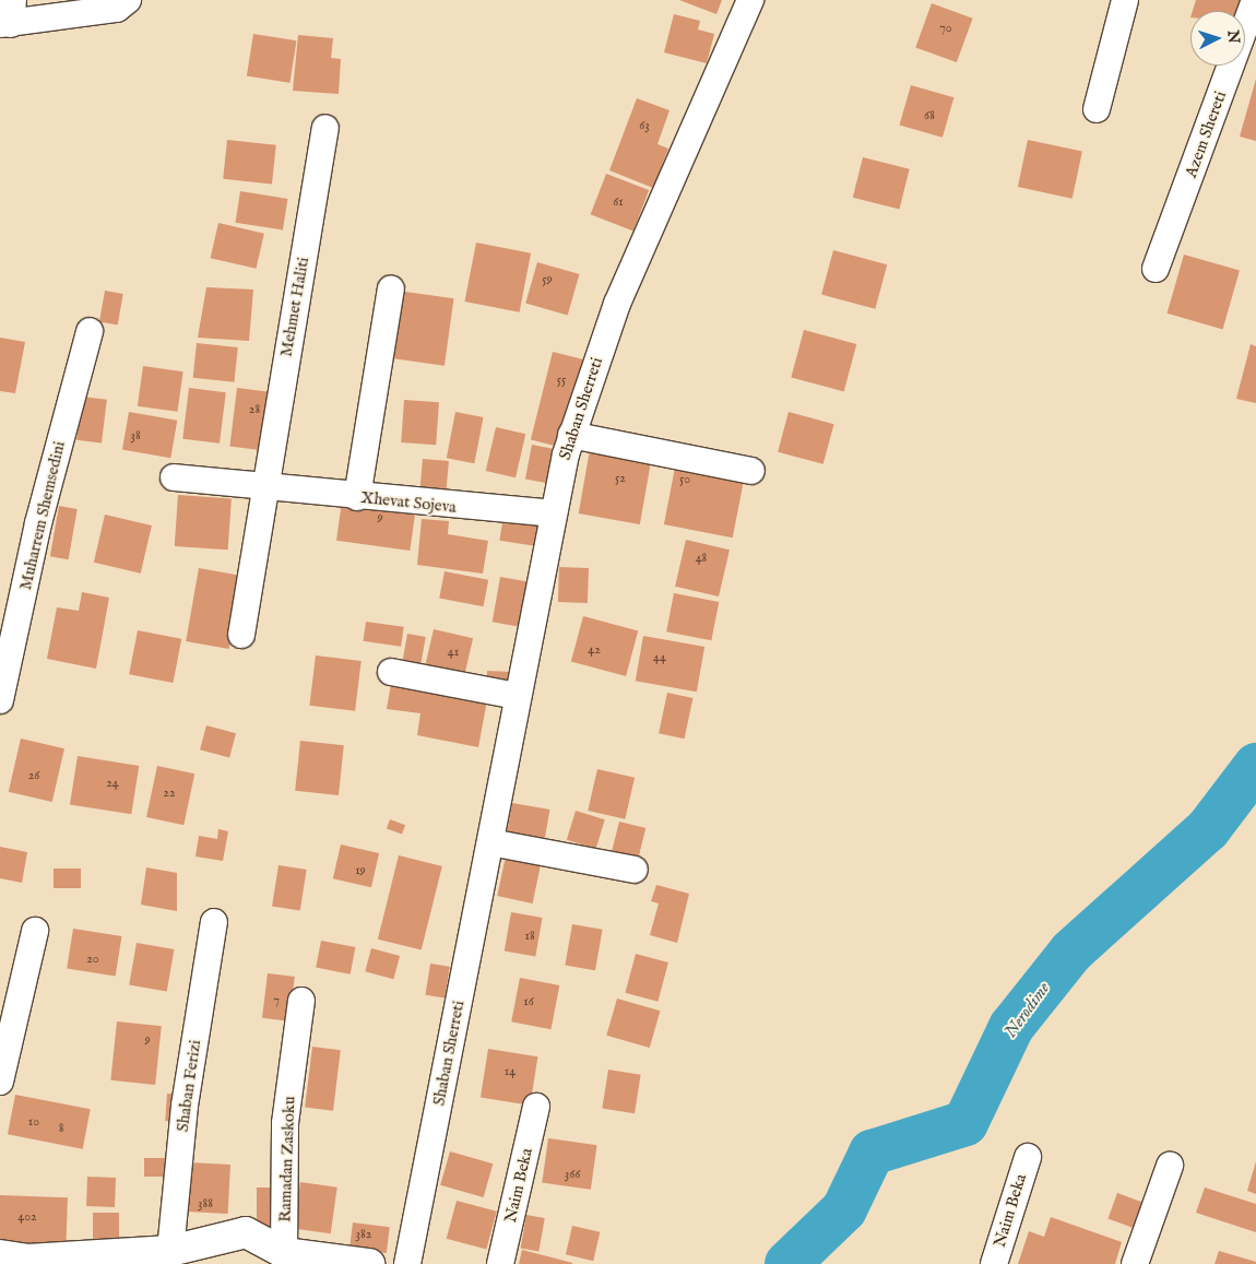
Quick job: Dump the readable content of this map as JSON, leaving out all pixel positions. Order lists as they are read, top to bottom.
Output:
{
  "streets": {
    "street": [
      "Azem Shereti",
      "Mehmet Haliti",
      "Shaban Sherreti",
      "Xhevat Sojeva",
      "Muharrem Shemsedini",
      "Shaban Ferizi",
      "Ramadan Zaskoku",
      "Naim Beka"
    ]
  },
  "crossings": [
    ["Mehmet Haliti", "Xhevat Sojeva"],
    ["Shaban Sherreti", "Xhevat Sojeva"]
  ],
  "water": ["Nerodime"],
  "house_numbers": [
    "70",
    "68",
    "63",
    "61",
    "59",
    "55",
    "28",
    "38",
    "52",
    "50",
    "9",
    "48",
    "42",
    "41",
    "44",
    "26",
    "24",
    "22",
    "19",
    "18",
    "20",
    "7",
    "16",
    "9",
    "14",
    "10",
    "8",
    "366",
    "388",
    "402",
    "382"
  ],
  "north": "right"
}
